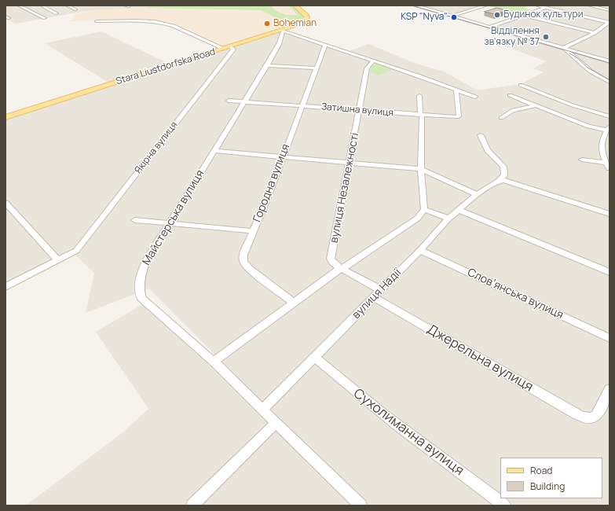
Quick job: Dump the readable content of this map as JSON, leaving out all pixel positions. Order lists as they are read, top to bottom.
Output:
{
  "streets": {
    "main road": ["Stara Liustdorfska Road"],
    "street": [
      "Затишна вулиця",
      "Якірна вулиця",
      "Городна вулиця",
      "вулиця Незалежності",
      "Майстерська вулиця",
      "вулиця Надії",
      "Словʼянська вулиця",
      "Джерельна вулиця",
      "Сухолиманна вулиця"
    ]
  },
  "crossings": [
    ["Stara Liustdorfska Road", "Якірна вулиця"],
    ["Stara Liustdorfska Road", "Майстерська вулиця"],
    ["Затишна вулиця", "Городна вулиця"],
    ["Затишна вулиця", "вулиця Незалежності"],
    ["Затишна вулиця", "Майстерська вулиця"],
    ["вулиця Незалежності", "вулиця Надії"],
    ["Майстерська вулиця", "вулиця Надії"],
    ["вулиця Надії", "Словʼянська вулиця"],
    ["вулиця Надії", "Джерельна вулиця"],
    ["вулиця Надії", "Сухолиманна вулиця"]
  ],
  "places": [
    "Будинок культури",
    "KSP \"Nyva\"",
    "Bohemian",
    "Відділення зв'язку № 37"
  ],
  "legend": ["Road", "Building"]
}
